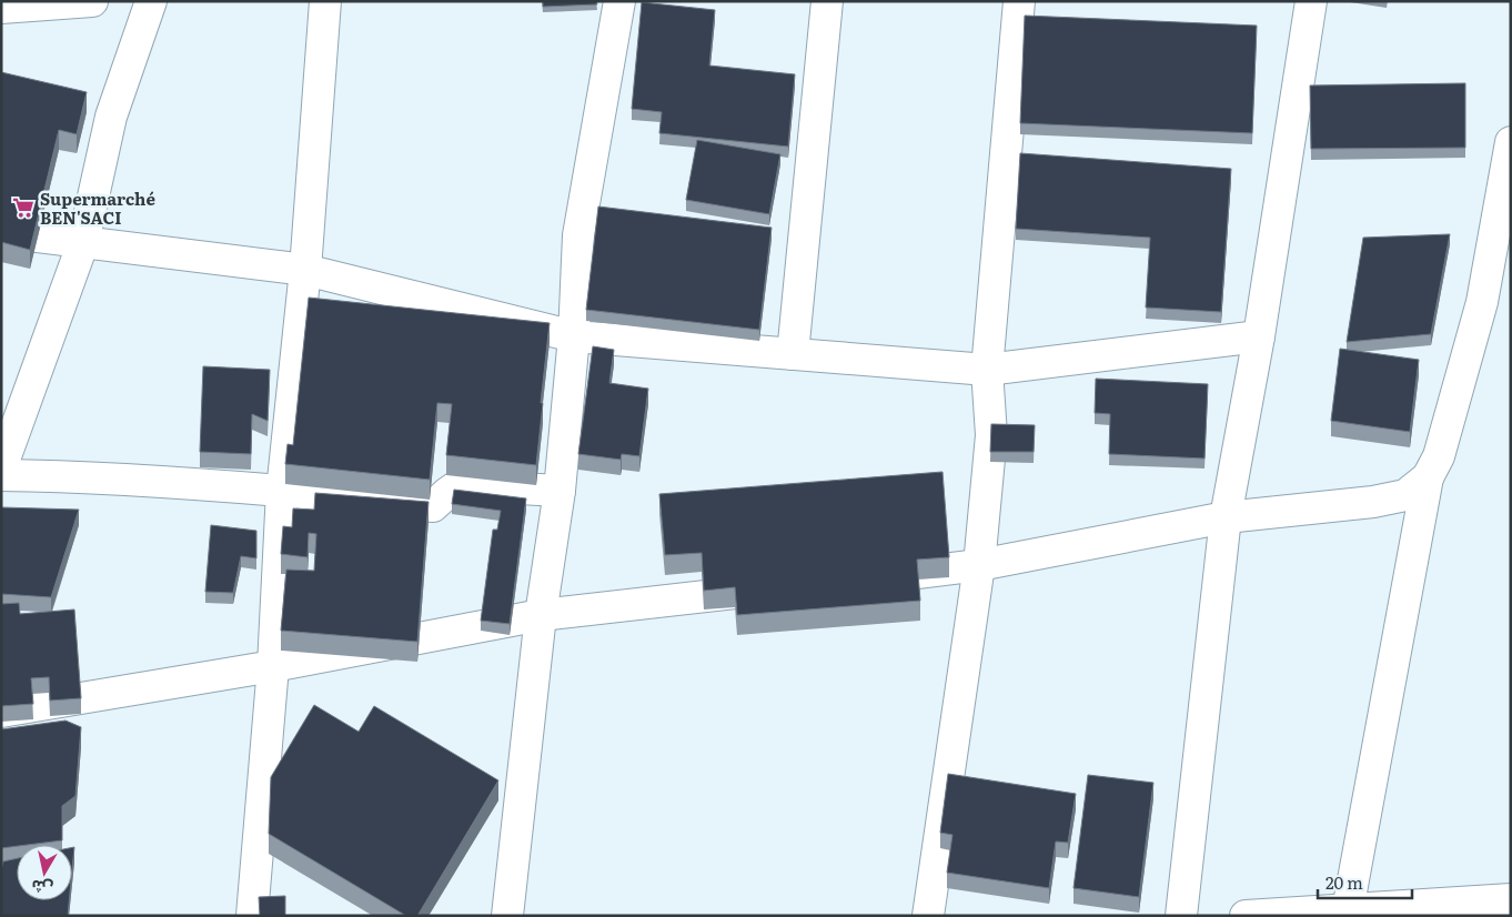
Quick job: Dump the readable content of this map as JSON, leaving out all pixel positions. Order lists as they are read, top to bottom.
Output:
{
  "places": {
    "supermarket": ["Supermarché BEN'SACI"]
  },
  "scale_bar": "20 m",
  "north": "bottom"
}
